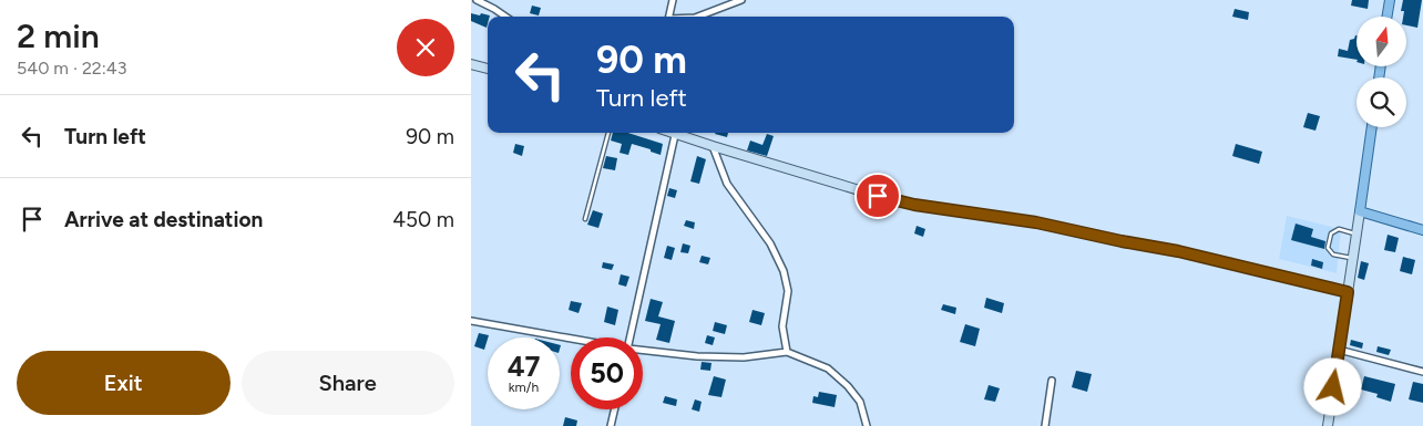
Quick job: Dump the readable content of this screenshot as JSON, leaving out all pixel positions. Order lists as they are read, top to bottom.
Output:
{
  "north": "top",
  "page": {
    "heading": ["2 min", "540 m · 22:43"],
    "turn": ["90 m", "Turn left"],
    "list": [
      {
        "name": "Turn left",
        "value": "90 m"
      },
      {
        "name": "Arrive at destination",
        "value": "450 m"
      }
    ],
    "speed": "47 km/h",
    "limit": "50",
    "buttons": ["Exit", "Share"]
  }
}
